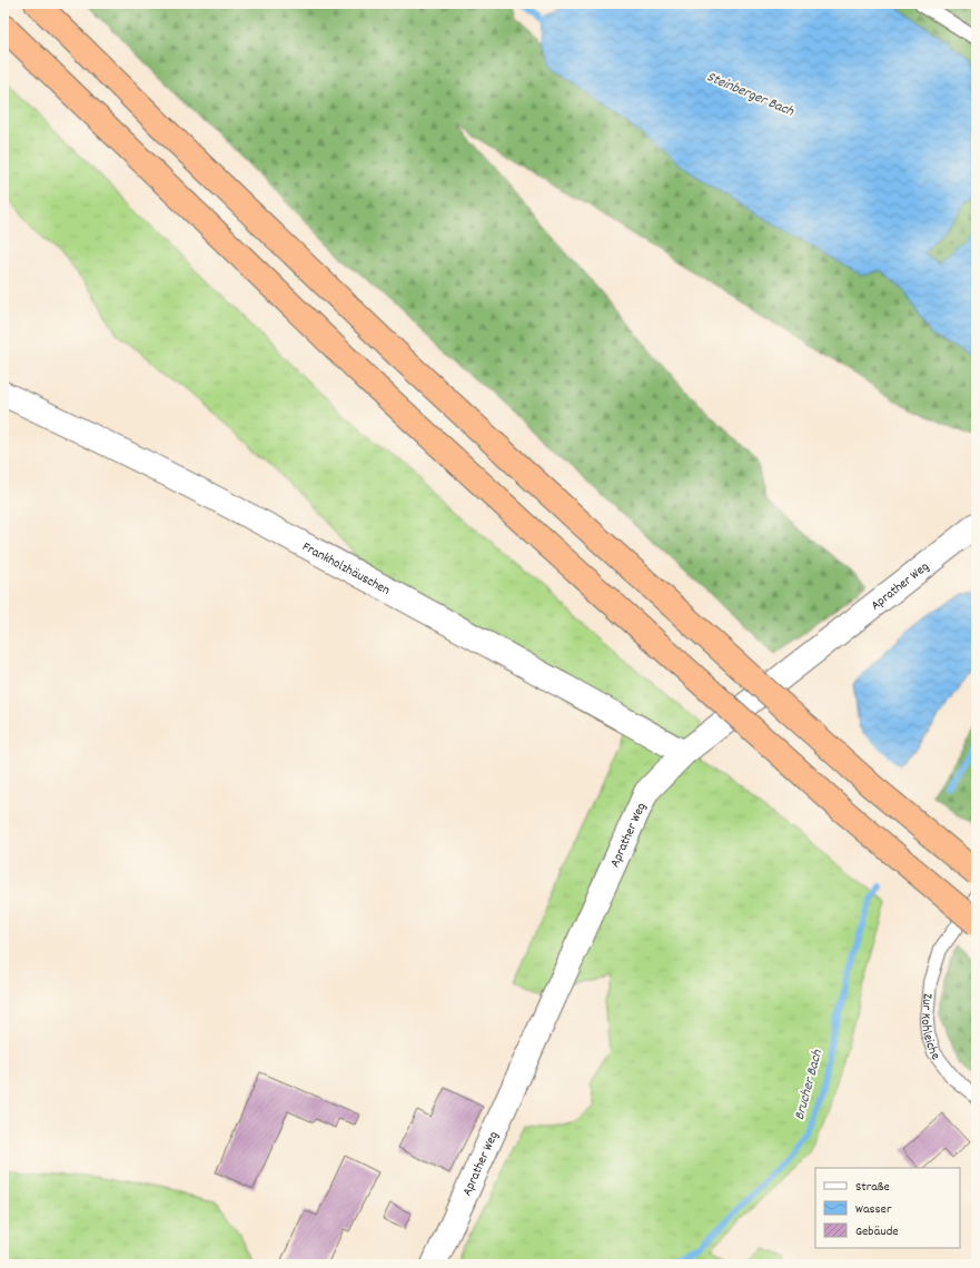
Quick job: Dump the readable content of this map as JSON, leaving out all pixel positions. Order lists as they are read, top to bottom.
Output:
{
  "streets": {
    "street": ["Frankholzhäuschen", "Aprather Weg"],
    "lane": ["Zur Kohleiche"]
  },
  "crossings": [
    ["Frankholzhäuschen", "Aprather Weg"]
  ],
  "water": ["Steinberger Bach", "Brucher Bach"],
  "legend": ["Straße", "Wasser", "Gebäude"]
}
